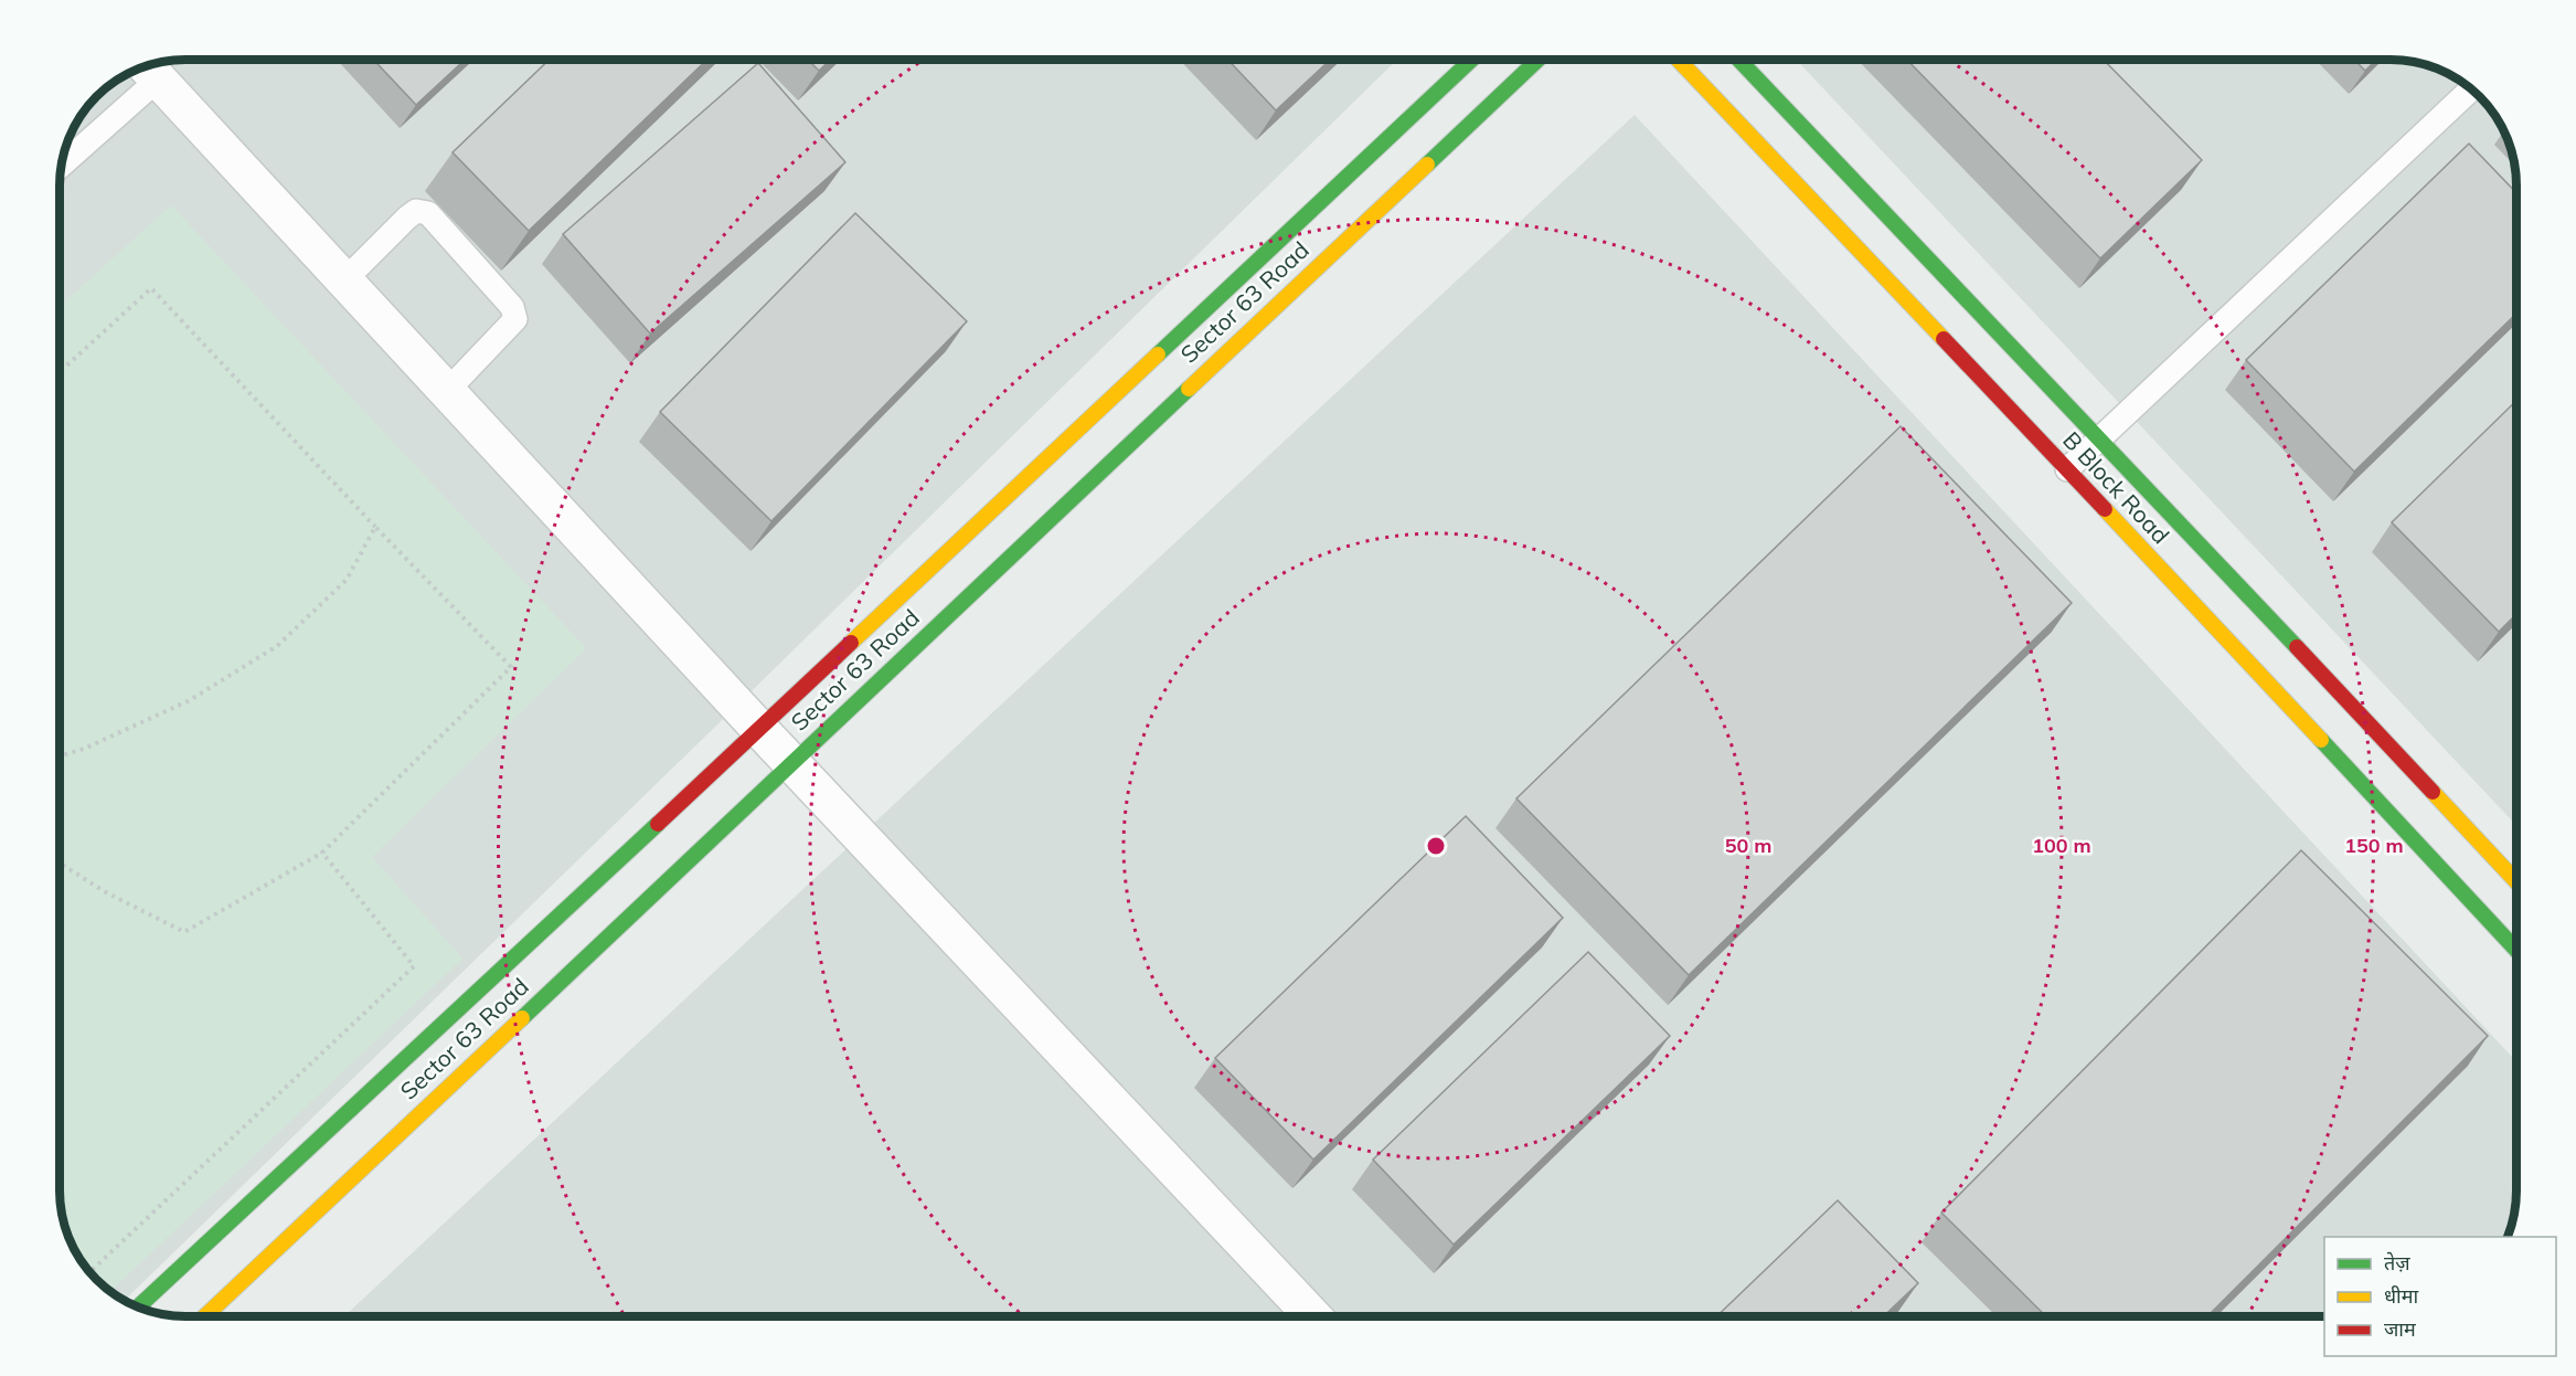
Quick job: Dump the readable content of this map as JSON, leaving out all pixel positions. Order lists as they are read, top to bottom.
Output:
{
  "streets": {
    "street": ["Sector 63 Road", "B Block Road"]
  },
  "legend": ["तेज़", "धीमा", "जाम"],
  "rings": ["50 m", "100 m", "150 m"]
}
